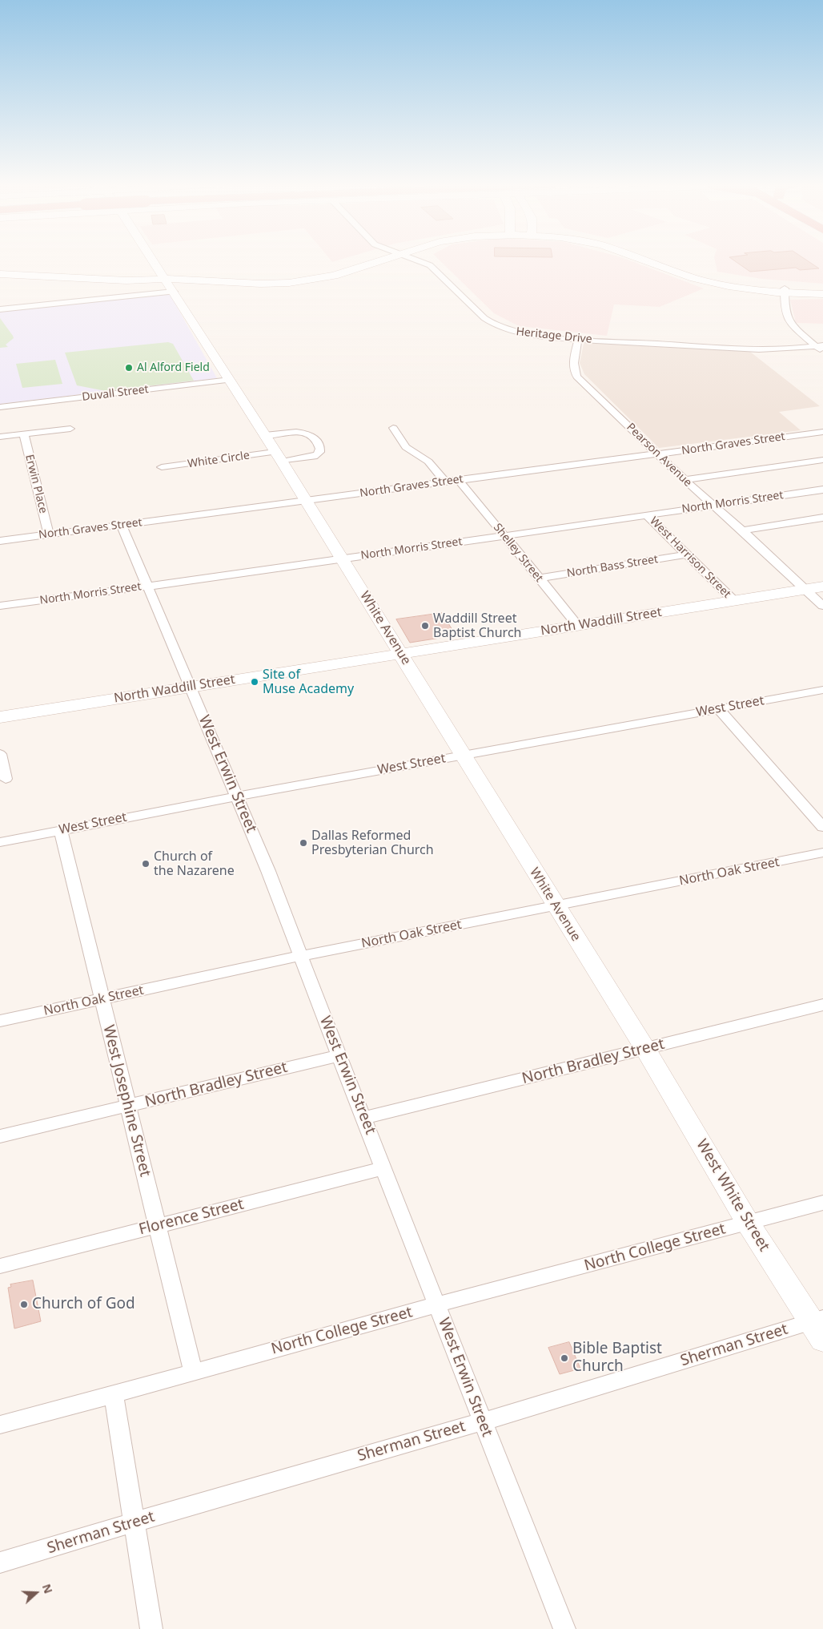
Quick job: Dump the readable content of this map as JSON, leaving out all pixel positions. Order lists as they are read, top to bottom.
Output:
{
  "streets": {
    "street": [
      "Heritage Drive",
      "Duvall Street",
      "North Graves Street",
      "Pearson Avenue",
      "White Circle",
      "Erwin Place",
      "North Morris Street",
      "Shelley Street",
      "West Harrison Street",
      "North Bass Street",
      "North Waddill Street",
      "White Avenue",
      "West Street",
      "West Erwin Street",
      "North Oak Street",
      "North Bradley Street",
      "West Josephine Street",
      "West White Street",
      "Florence Street",
      "North College Street",
      "Sherman Street"
    ]
  },
  "crossings": [
    ["Heritage Drive", "Pearson Avenue"],
    ["Duvall Street", "White Avenue"],
    ["North Graves Street", "Pearson Avenue"],
    ["North Graves Street", "Erwin Place"],
    ["North Graves Street", "Shelley Street"],
    ["North Graves Street", "White Avenue"],
    ["North Graves Street", "West Erwin Street"],
    ["Pearson Avenue", "North Morris Street"],
    ["Pearson Avenue", "North Waddill Street"],
    ["White Circle", "White Avenue"],
    ["North Morris Street", "Shelley Street"],
    ["North Morris Street", "West Harrison Street"],
    ["North Morris Street", "White Avenue"],
    ["North Morris Street", "West Erwin Street"],
    ["Shelley Street", "North Bass Street"],
    ["Shelley Street", "North Waddill Street"],
    ["West Harrison Street", "North Bass Street"],
    ["West Harrison Street", "North Waddill Street"],
    ["North Waddill Street", "White Avenue"],
    ["North Waddill Street", "West Erwin Street"],
    ["White Avenue", "West Street"],
    ["White Avenue", "North Oak Street"],
    ["White Avenue", "North Bradley Street"],
    ["White Avenue", "West White Street"],
    ["West Street", "West Erwin Street"],
    ["West Street", "West Josephine Street"],
    ["West Erwin Street", "North Oak Street"],
    ["West Erwin Street", "North Bradley Street"],
    ["West Erwin Street", "Florence Street"],
    ["West Erwin Street", "North College Street"],
    ["West Erwin Street", "Sherman Street"],
    ["North Oak Street", "West Josephine Street"],
    ["North Bradley Street", "West Josephine Street"],
    ["North Bradley Street", "West White Street"],
    ["West Josephine Street", "Florence Street"],
    ["West Josephine Street", "North College Street"],
    ["West White Street", "North College Street"],
    ["West White Street", "Sherman Street"]
  ],
  "places": [
    "Al Alford Field",
    "Waddill Street Baptist Church",
    "Site of Muse Academy",
    "Dallas Reformed Presbyterian Church",
    "Church of the Nazarene",
    "Church of God",
    "Bible Baptist Church"
  ],
  "north": "right"
}
